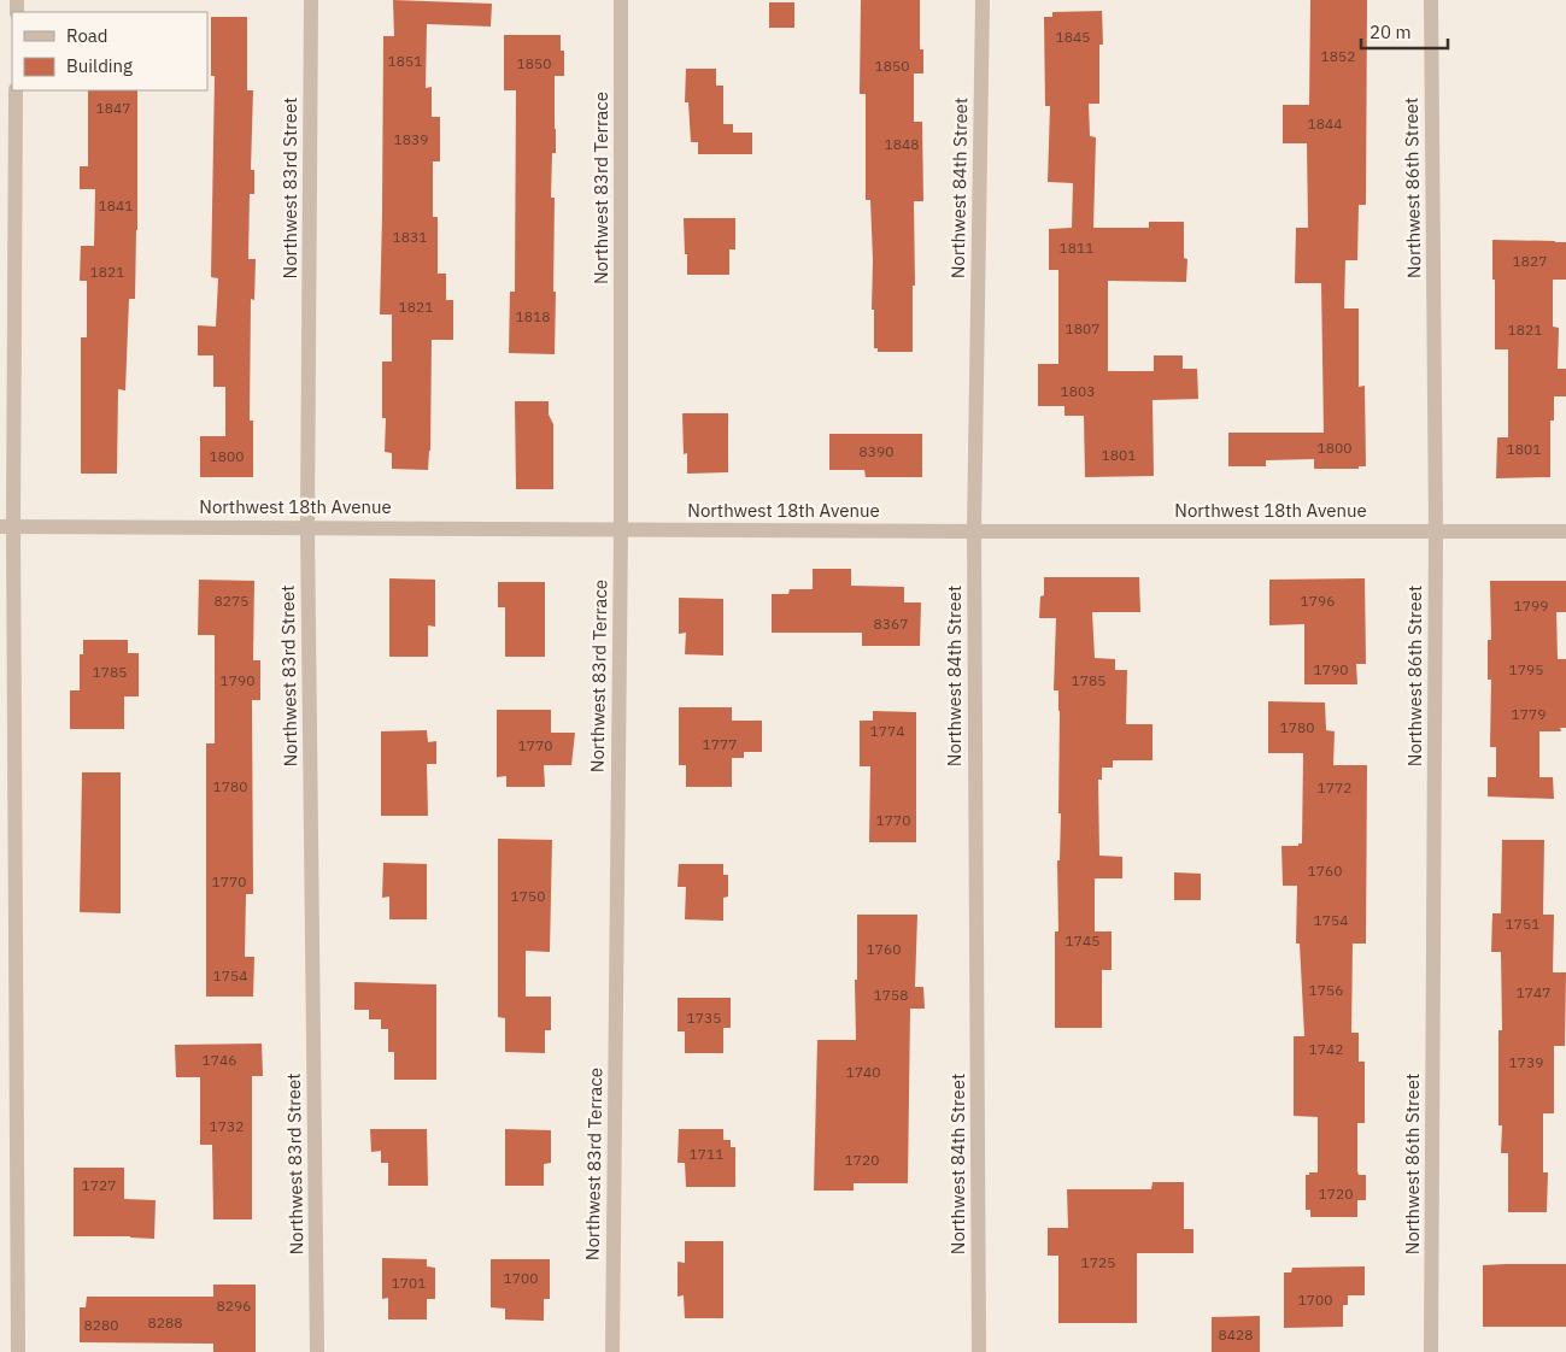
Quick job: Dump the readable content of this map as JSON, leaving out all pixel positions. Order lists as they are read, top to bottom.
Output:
{
  "streets": {
    "street": [
      "Northwest 83rd Street",
      "Northwest 83rd Terrace",
      "Northwest 84th Street",
      "Northwest 86th Street",
      "Northwest 18th Avenue"
    ]
  },
  "crossings": [
    ["Northwest 83rd Street", "Northwest 18th Avenue"],
    ["Northwest 83rd Terrace", "Northwest 18th Avenue"],
    ["Northwest 84th Street", "Northwest 18th Avenue"],
    ["Northwest 86th Street", "Northwest 18th Avenue"]
  ],
  "house_numbers": [
    "1845",
    "1852",
    "1851",
    "1850",
    "1850",
    "1847",
    "1844",
    "1839",
    "1848",
    "1841",
    "1831",
    "1811",
    "1827",
    "1821",
    "1821",
    "1818",
    "1807",
    "1821",
    "1803",
    "1800",
    "1801",
    "8390",
    "1801",
    "1800",
    "8275",
    "1796",
    "1799",
    "8367",
    "1790",
    "1795",
    "1785",
    "1790",
    "1785",
    "1779",
    "1780",
    "1774",
    "1777",
    "1770",
    "1780",
    "1772",
    "1770",
    "1760",
    "1770",
    "1750",
    "1754",
    "1751",
    "1745",
    "1760",
    "1754",
    "1756",
    "1747",
    "1758",
    "1735",
    "1742",
    "1746",
    "1739",
    "1740",
    "1732",
    "1711",
    "1720",
    "1727",
    "1720",
    "1725",
    "1700",
    "1701",
    "1700",
    "8296",
    "8288",
    "8280",
    "8428"
  ],
  "legend": ["Road", "Building"],
  "scale_bar": "20 m"
}
